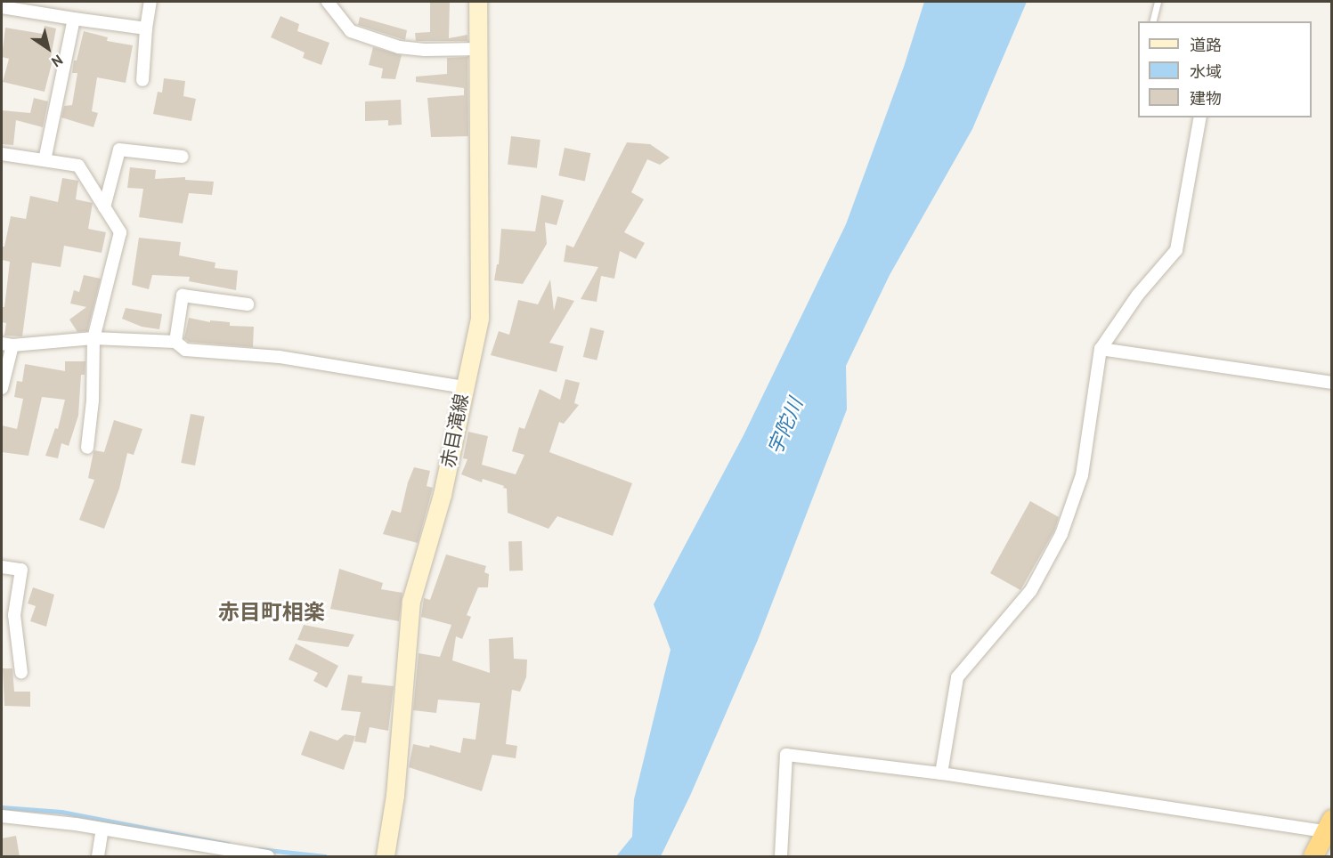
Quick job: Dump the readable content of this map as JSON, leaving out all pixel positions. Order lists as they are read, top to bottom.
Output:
{
  "streets": {
    "main road": ["赤目滝線"]
  },
  "districts": ["赤目町相楽"],
  "water": ["宇陀川"],
  "legend": ["道路", "水域", "建物"],
  "north": "bottom right"
}
